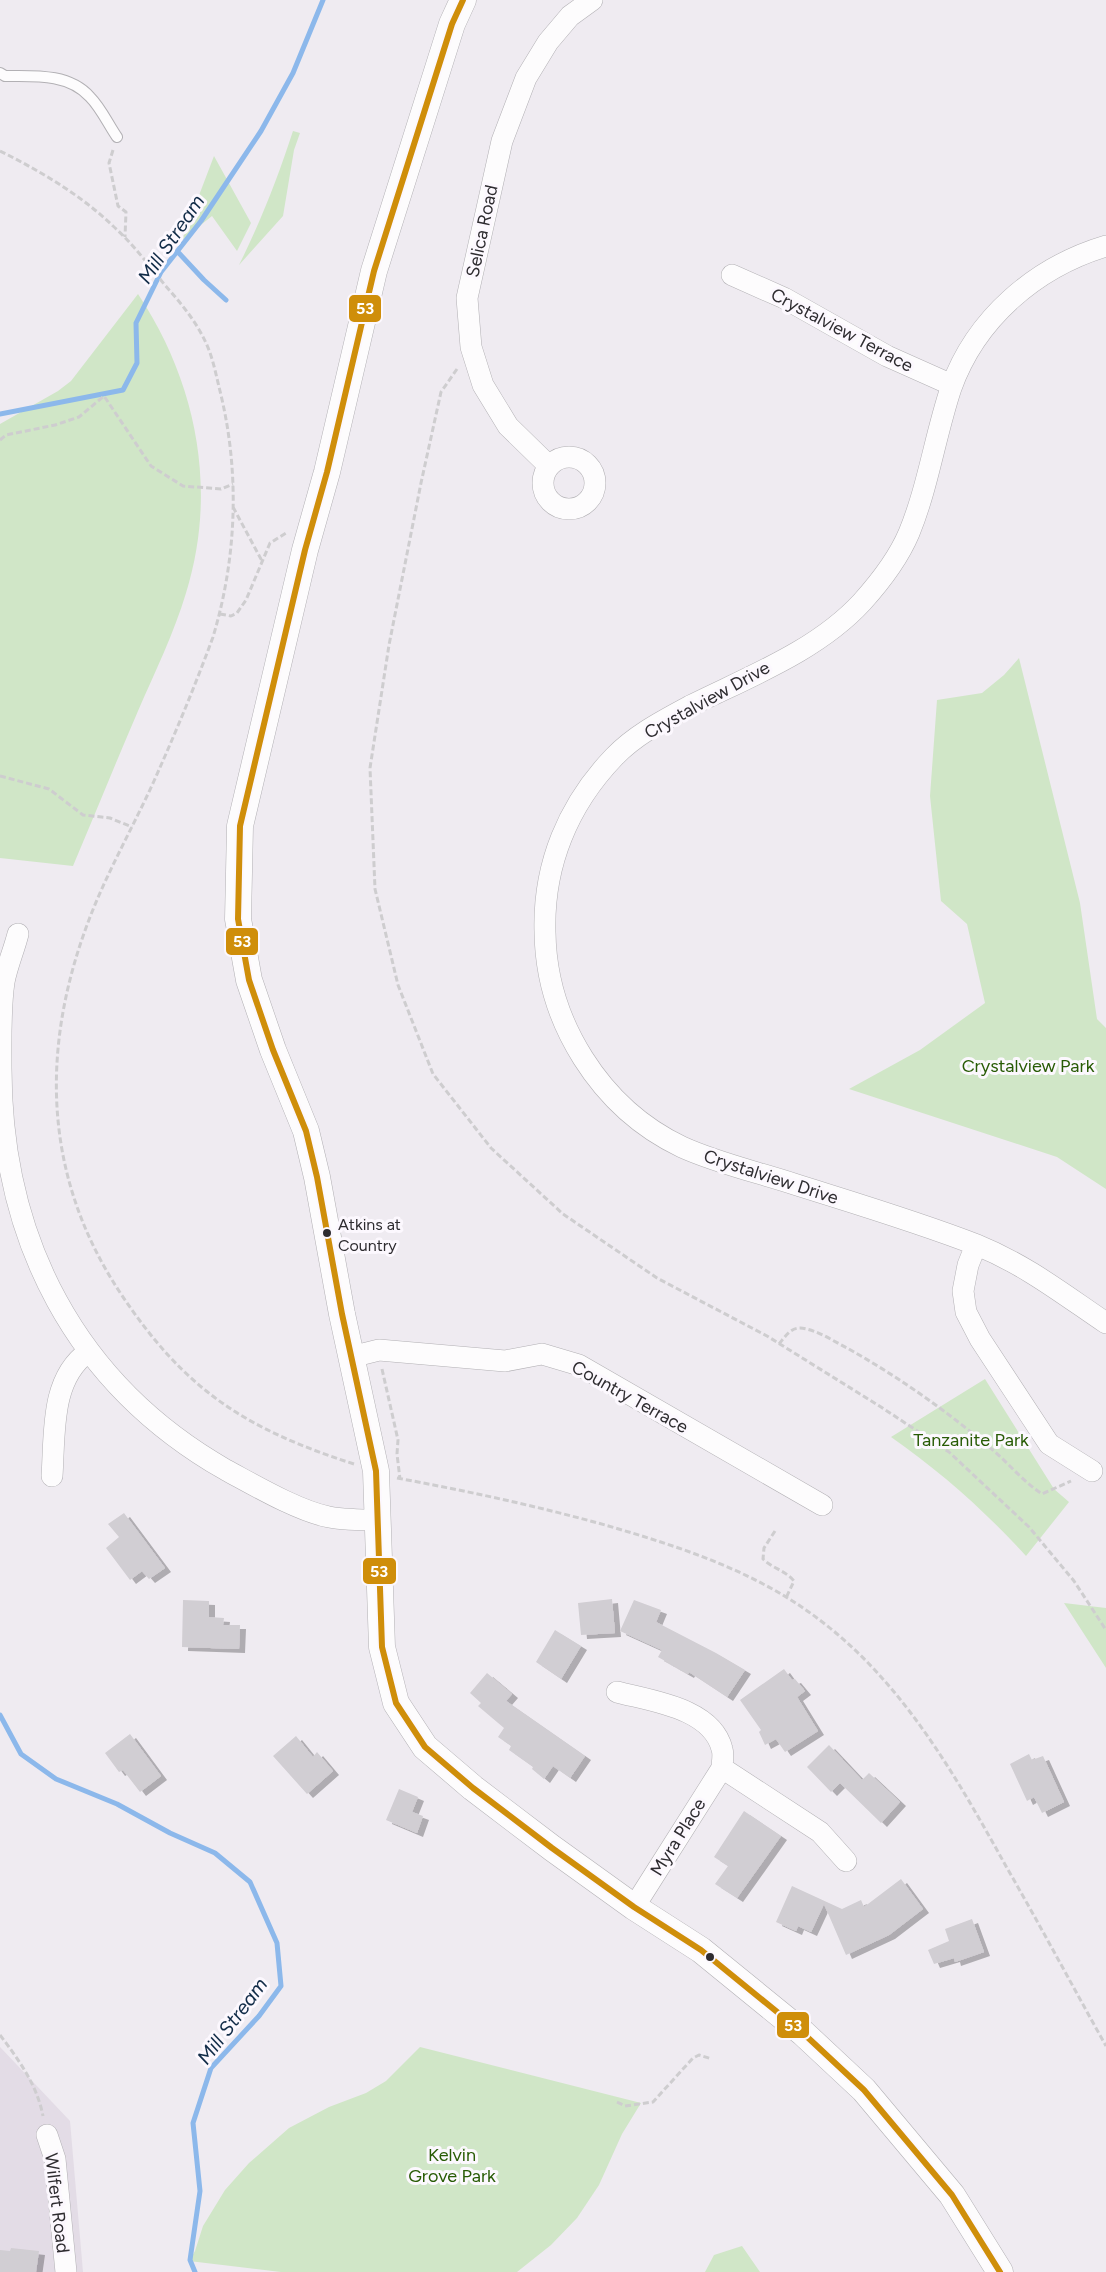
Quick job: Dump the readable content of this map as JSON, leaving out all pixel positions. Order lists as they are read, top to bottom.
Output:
{
  "streets": {
    "street": [
      "Selica Road",
      "Crystalview Terrace",
      "Crystalview Drive",
      "Country Terrace",
      "Myra Place",
      "Wilfert Road"
    ]
  },
  "crossings": [
    ["Crystalview Terrace", "Crystalview Drive"]
  ],
  "water": ["Mill Stream"],
  "parks": ["Crystalview Park", "Tanzanite Park", "Kelvin Grove Park"],
  "places": ["Atkins at Country"],
  "lines": ["transit line 53"]
}
